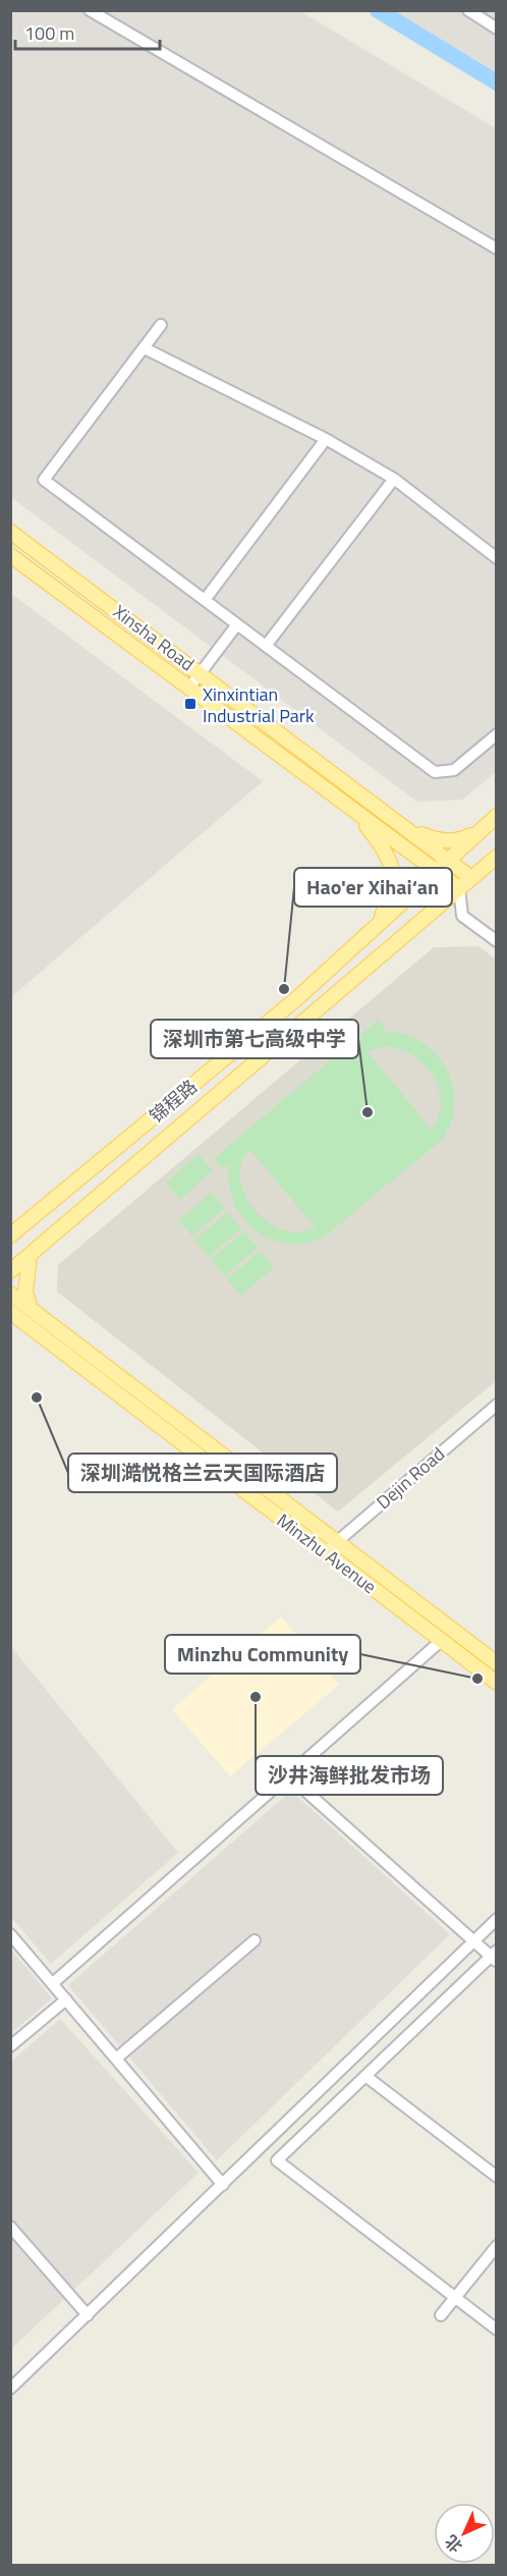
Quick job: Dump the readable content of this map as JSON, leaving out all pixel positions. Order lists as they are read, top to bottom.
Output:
{
  "streets": {
    "main road": ["Xinsha Road", "锦程路", "Minzhu Avenue"],
    "street": ["Dejin Road"]
  },
  "crossings": [
    ["Xinsha Road", "锦程路"],
    ["Dejin Road", "Minzhu Avenue"]
  ],
  "places": {
    "transit": ["Xinxintian Industrial Park"],
    "other": [
      "Hao'er Xihai‘an",
      "深圳市第七高级中学",
      "深圳澔悦格兰云天国际酒店",
      "Minzhu Community",
      "沙井海鲜批发市场"
    ]
  },
  "scale_bar": "100 m",
  "north": "bottom left"
}
